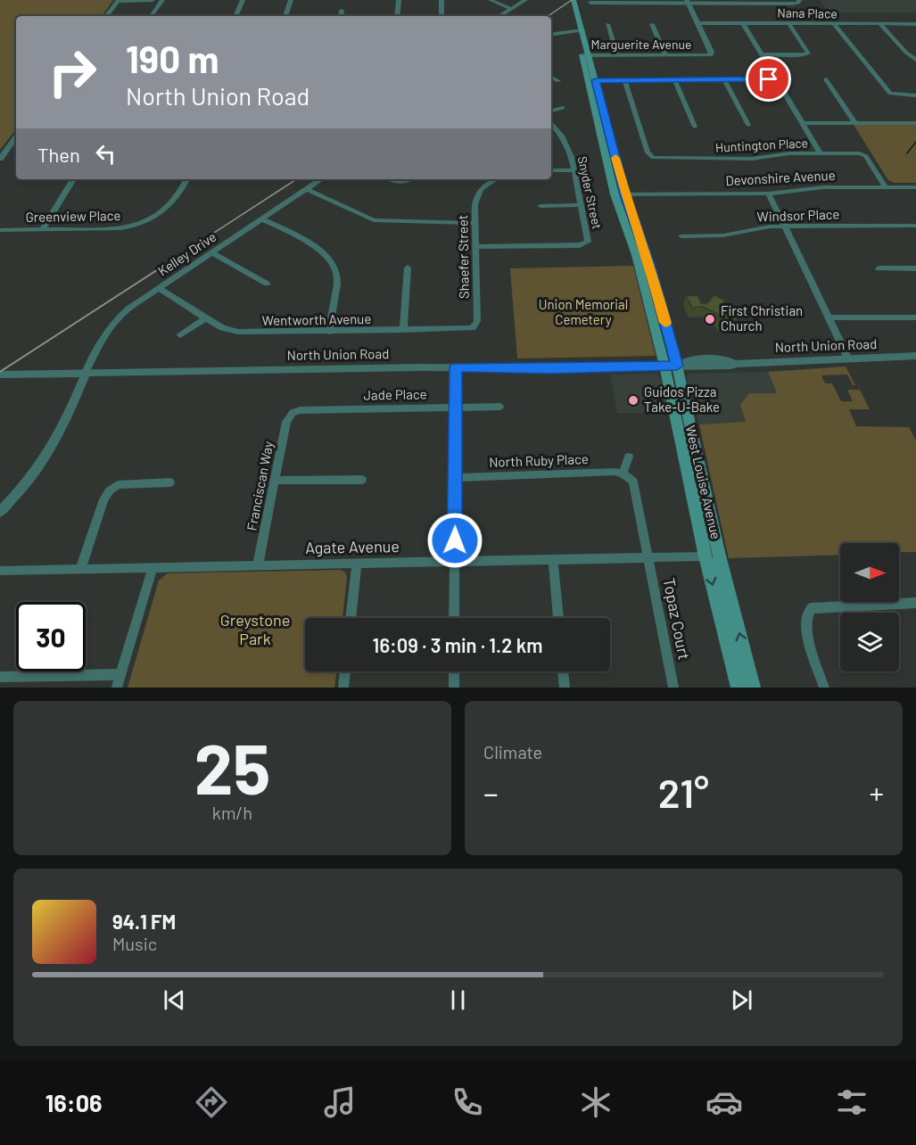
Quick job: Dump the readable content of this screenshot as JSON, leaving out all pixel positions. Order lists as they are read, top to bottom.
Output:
{
  "streets": {
    "main road": ["West Louise Avenue"],
    "street": [
      "Nana Place",
      "Marguerite Avenue",
      "Huntington Place",
      "Devonshire Avenue",
      "Snyder Street",
      "Windsor Place",
      "Greenview Place",
      "Kelley Drive",
      "Shaefer Street",
      "Wentworth Avenue",
      "North Union Road",
      "Jade Place",
      "North Ruby Place",
      "Franciscan Way",
      "Agate Avenue",
      "Topaz Court"
    ]
  },
  "crossings": [
    ["Nana Place", "Marguerite Avenue"],
    ["Marguerite Avenue", "West Louise Avenue"],
    ["Huntington Place", "Devonshire Avenue"],
    ["Devonshire Avenue", "West Louise Avenue"],
    ["Snyder Street", "Shaefer Street"],
    ["Kelley Drive", "Wentworth Avenue"],
    ["Kelley Drive", "North Union Road"],
    ["Shaefer Street", "Wentworth Avenue"],
    ["North Union Road", "West Louise Avenue"],
    ["Jade Place", "Franciscan Way"],
    ["North Ruby Place", "Topaz Court"],
    ["West Louise Avenue", "Agate Avenue"],
    ["Franciscan Way", "Agate Avenue"],
    ["Agate Avenue", "Topaz Court"]
  ],
  "parks": ["Union Memorial Cemetery", "Greystone Park"],
  "places": ["First Christian Church", "Guidos Pizza Take-U-Bake"],
  "north": "right",
  "page": {
    "turn": ["190 m", "North Union Road"],
    "then": "Then",
    "limit": "30",
    "trip": "16:09 · 3 min · 1.2 km",
    "tile": [
      ["25", "km/h"],
      "Climate"
    ],
    "heat": ["−", "21°", "+"],
    "song": ["94.1 FM", "Music"],
    "tabs": "16:06"
  }
}
